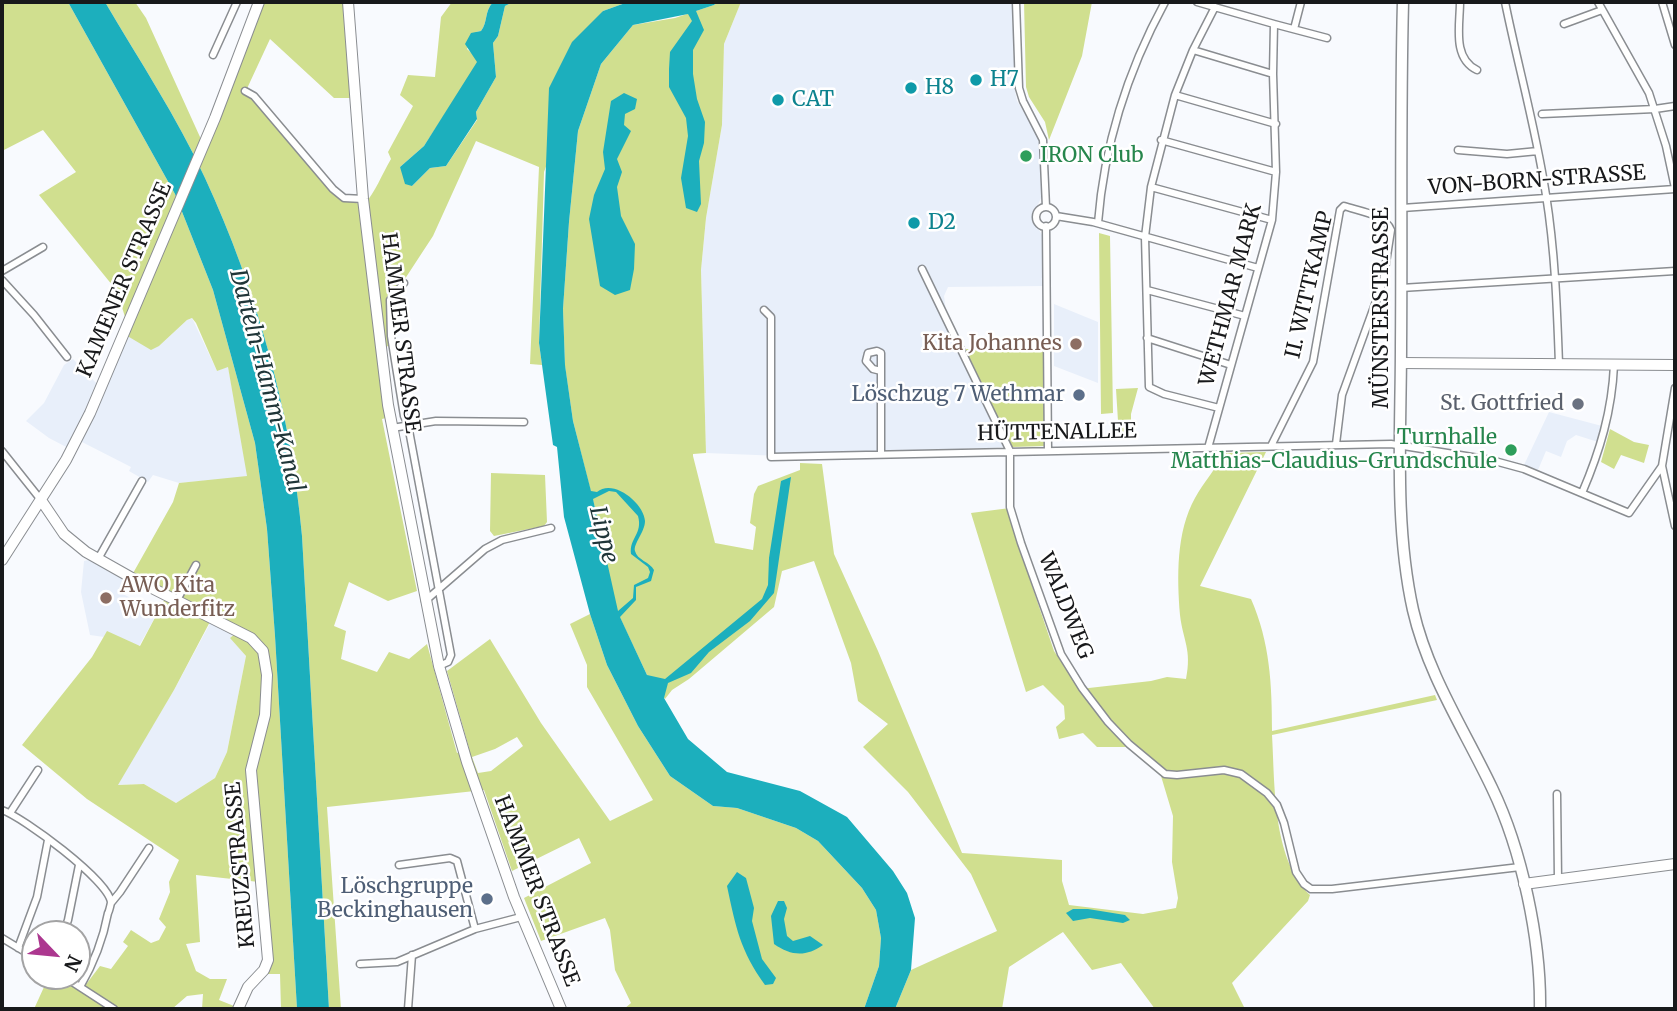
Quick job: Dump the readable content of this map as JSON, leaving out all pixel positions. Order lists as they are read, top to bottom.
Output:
{
  "streets": {
    "main road": [
      "KAMENER STRASSE",
      "MÜNSTERSTRASSE",
      "HAMMER STRASSE",
      "KREUZSTRASSE"
    ],
    "street": [
      "VON-BORN-STRASSE",
      "II. WITTKAMP",
      "WETHMAR MARK",
      "HÜTTENALLEE",
      "WALDWEG"
    ]
  },
  "crossings": [
    ["VON-BORN-STRASSE", "MÜNSTERSTRASSE"],
    ["KAMENER STRASSE", "KREUZSTRASSE"],
    ["II. WITTKAMP", "HÜTTENALLEE"],
    ["WETHMAR MARK", "HÜTTENALLEE"],
    ["MÜNSTERSTRASSE", "HÜTTENALLEE"],
    ["MÜNSTERSTRASSE", "WALDWEG"],
    ["HÜTTENALLEE", "WALDWEG"]
  ],
  "water": ["Datteln-Hamm-Kanal", "Lippe"],
  "places": [
    "H7",
    "H8",
    "CAT",
    "IRON Club",
    "D2",
    "Kita Johannes",
    "Löschzug 7 Wethmar",
    "St. Gottfried",
    "Turnhalle Matthias-Claudius-Grundschule",
    "AWO Kita Wunderfitz",
    "Löschgruppe Beckinghausen"
  ],
  "north": "bottom right"
}
